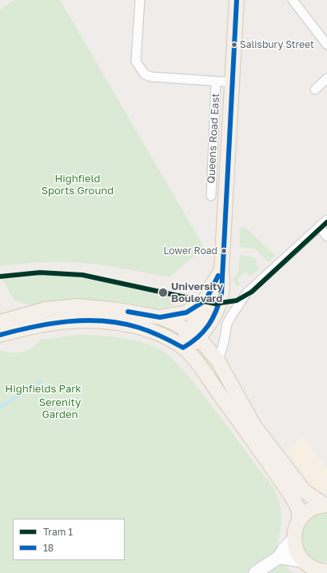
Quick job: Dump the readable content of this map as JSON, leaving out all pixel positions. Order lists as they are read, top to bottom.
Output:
{
  "streets": {
    "main road": ["Queens Road East"]
  },
  "parks": ["Highfield Sports Ground", "Highfields Park", "Serenity Garden"],
  "places": ["Salisbury Street", "Lower Road", "University Boulevard"],
  "lines": ["transit line 18", "tram line 1"],
  "legend": ["Tram 1", "18"]
}
